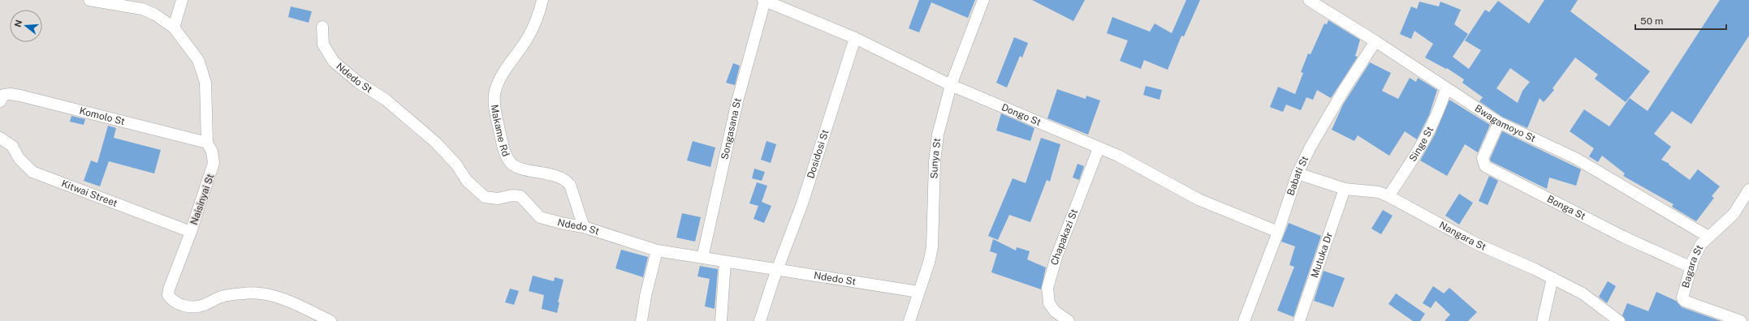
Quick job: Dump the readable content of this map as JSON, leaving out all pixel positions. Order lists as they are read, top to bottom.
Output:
{
  "streets": {
    "street": [
      "Ndedo St",
      "Dongo St",
      "Komolo St",
      "Bwagamoyo St",
      "Songasana St",
      "Makame Rd",
      "Singe St",
      "Dosidosi St",
      "Sunya St",
      "Babati St",
      "Kitwai Street",
      "Naisinyai St",
      "Bonga St",
      "Nangara St",
      "Chapakazi St",
      "Mutuka Dr",
      "Bagara St"
    ]
  },
  "crossings": [
    ["Ndedo St", "Songasana St"],
    ["Ndedo St", "Makame Rd"],
    ["Ndedo St", "Dosidosi St"],
    ["Ndedo St", "Sunya St"],
    ["Dongo St", "Songasana St"],
    ["Dongo St", "Dosidosi St"],
    ["Dongo St", "Sunya St"],
    ["Dongo St", "Babati St"],
    ["Dongo St", "Chapakazi St"],
    ["Komolo St", "Naisinyai St"],
    ["Bwagamoyo St", "Singe St"],
    ["Bwagamoyo St", "Babati St"],
    ["Bwagamoyo St", "Bonga St"],
    ["Bwagamoyo St", "Bagara St"],
    ["Singe St", "Nangara St"],
    ["Babati St", "Nangara St"],
    ["Kitwai Street", "Naisinyai St"],
    ["Bonga St", "Bagara St"],
    ["Nangara St", "Mutuka Dr"]
  ],
  "scale_bar": "50 m",
  "north": "left"
}
